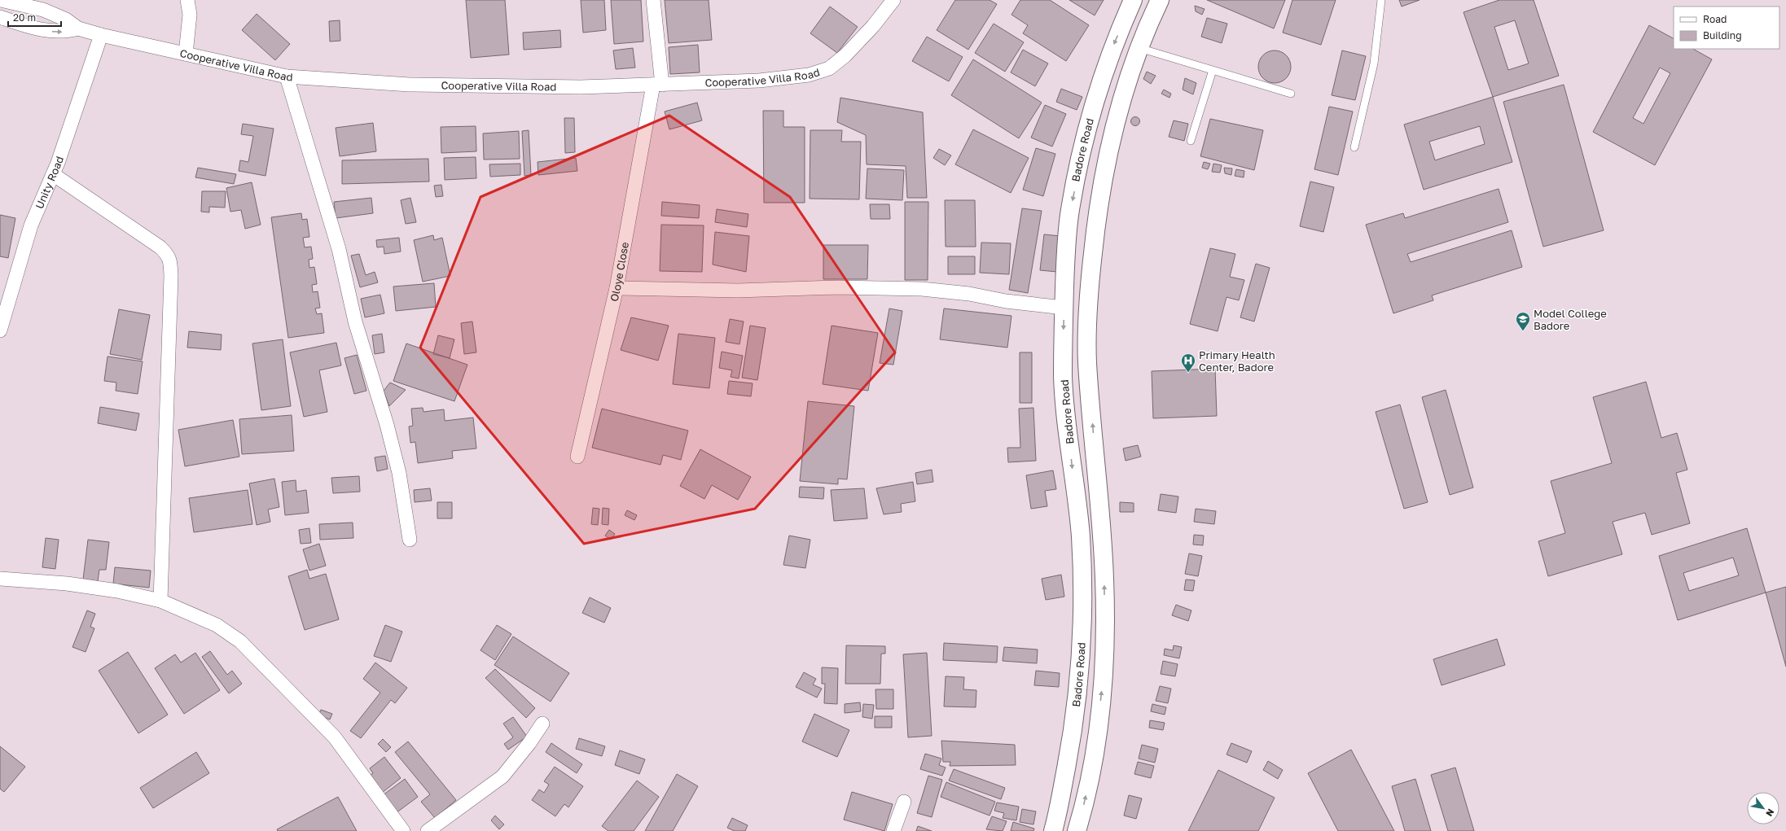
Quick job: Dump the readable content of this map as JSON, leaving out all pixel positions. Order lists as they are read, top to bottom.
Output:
{
  "streets": {
    "main road": ["Badore Road"],
    "street": ["Cooperative Villa Road", "Unity Road", "Oloye Close"]
  },
  "crossings": [
    ["Cooperative Villa Road", "Unity Road"],
    ["Cooperative Villa Road", "Oloye Close"]
  ],
  "places": {
    "school or university": ["Model College Badore"],
    "hospital": ["Primary Health Center, Badore"]
  },
  "legend": ["Road", "Building"],
  "scale_bar": "20 m",
  "north": "bottom right"
}
